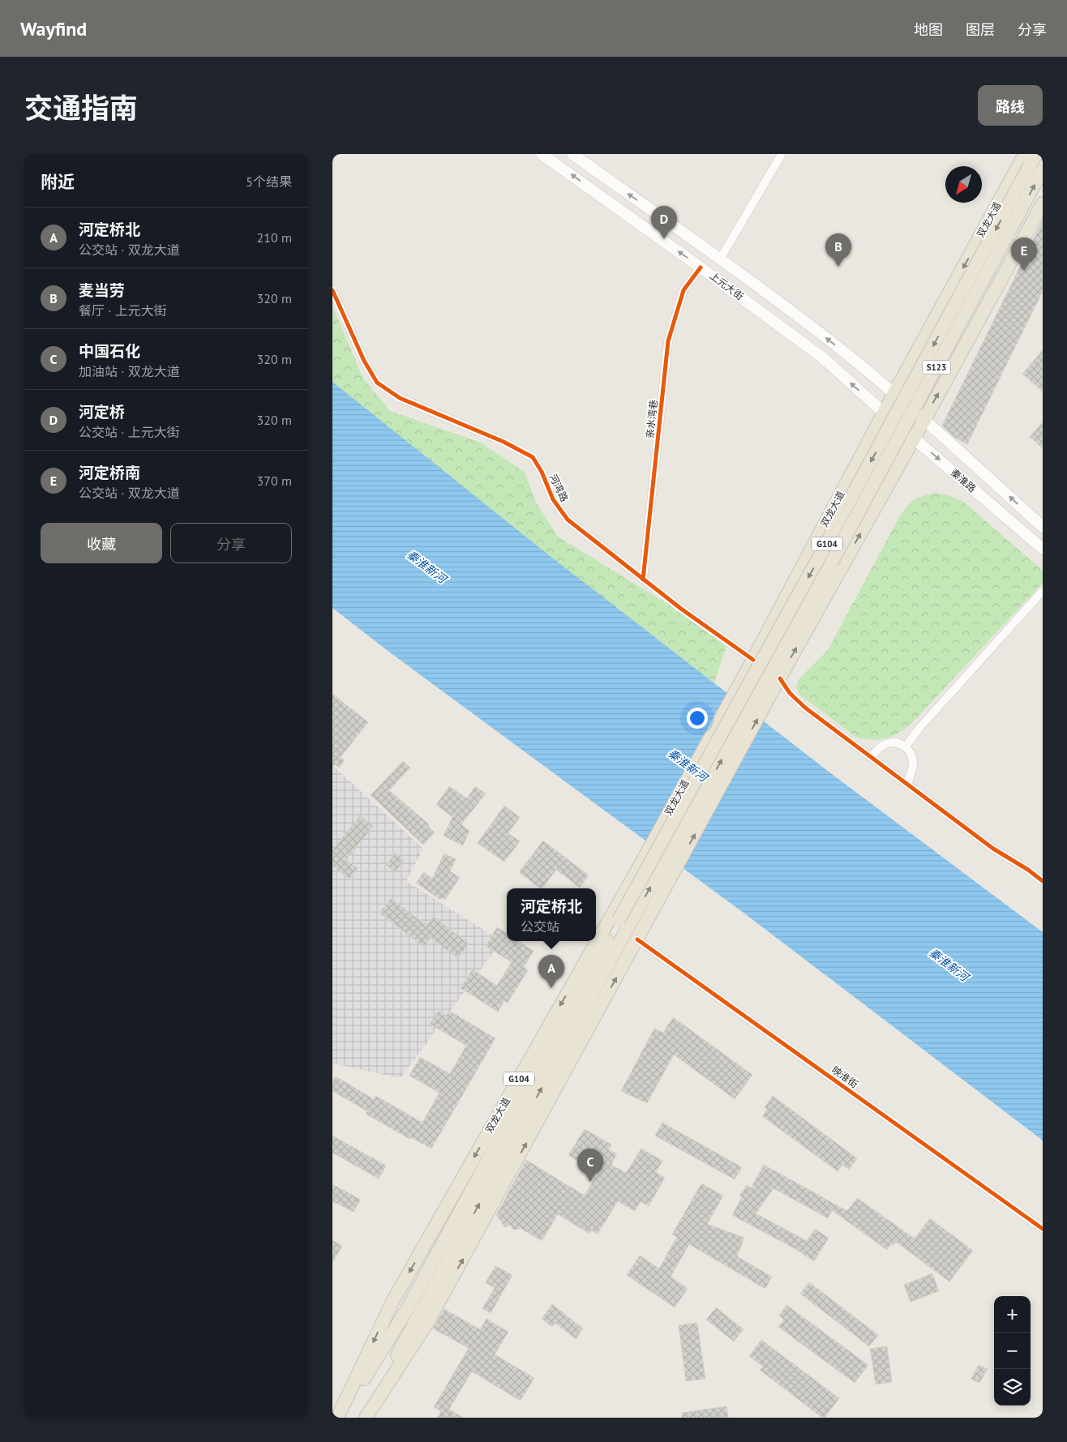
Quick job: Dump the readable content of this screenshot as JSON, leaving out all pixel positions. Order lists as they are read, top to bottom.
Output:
{
  "streets": {
    "highway": ["双龙大道", "S123", "G104"],
    "main road": ["上元大街", "秦淮路"],
    "street": ["亲水湾巷", "河湾路", "映淮街"]
  },
  "crossings": [
    ["双龙大道", "上元大街"],
    ["双龙大道", "S123"],
    ["双龙大道", "秦淮路"],
    ["双龙大道", "河湾路"],
    ["双龙大道", "G104"],
    ["上元大街", "亲水湾巷"],
    ["上元大街", "秦淮路"],
    ["S123", "G104"],
    ["亲水湾巷", "河湾路"],
    ["秦淮路", "G104"],
    ["G104", "映淮街"]
  ],
  "one_way": ["上元大街"],
  "water": ["秦淮新河"],
  "north": "bottom left",
  "page": {
    "header": "Wayfind",
    "nav": ["地图", "图层", "分享"],
    "title": "交通指南",
    "buttons": [
      "路线",
      ["收藏", "分享"]
    ],
    "heading": ["附近", "5个结果"],
    "pins": [
      "D",
      "B",
      "E",
      "A",
      "C"
    ],
    "list": [
      {
        "mark": "A",
        "name": "河定桥北",
        "note": "公交站 · 双龙大道",
        "value": "210 m"
      },
      {
        "mark": "B",
        "name": "麦当劳",
        "note": "餐厅 · 上元大街",
        "value": "320 m"
      },
      {
        "mark": "C",
        "name": "中国石化",
        "note": "加油站 · 双龙大道",
        "value": "320 m"
      },
      {
        "mark": "D",
        "name": "河定桥",
        "note": "公交站 · 上元大街",
        "value": "320 m"
      },
      {
        "mark": "E",
        "name": "河定桥南",
        "note": "公交站 · 双龙大道",
        "value": "370 m"
      }
    ],
    "popup": ["河定桥北", "公交站"],
    "map_buttons": ["+", "−"]
  }
}
